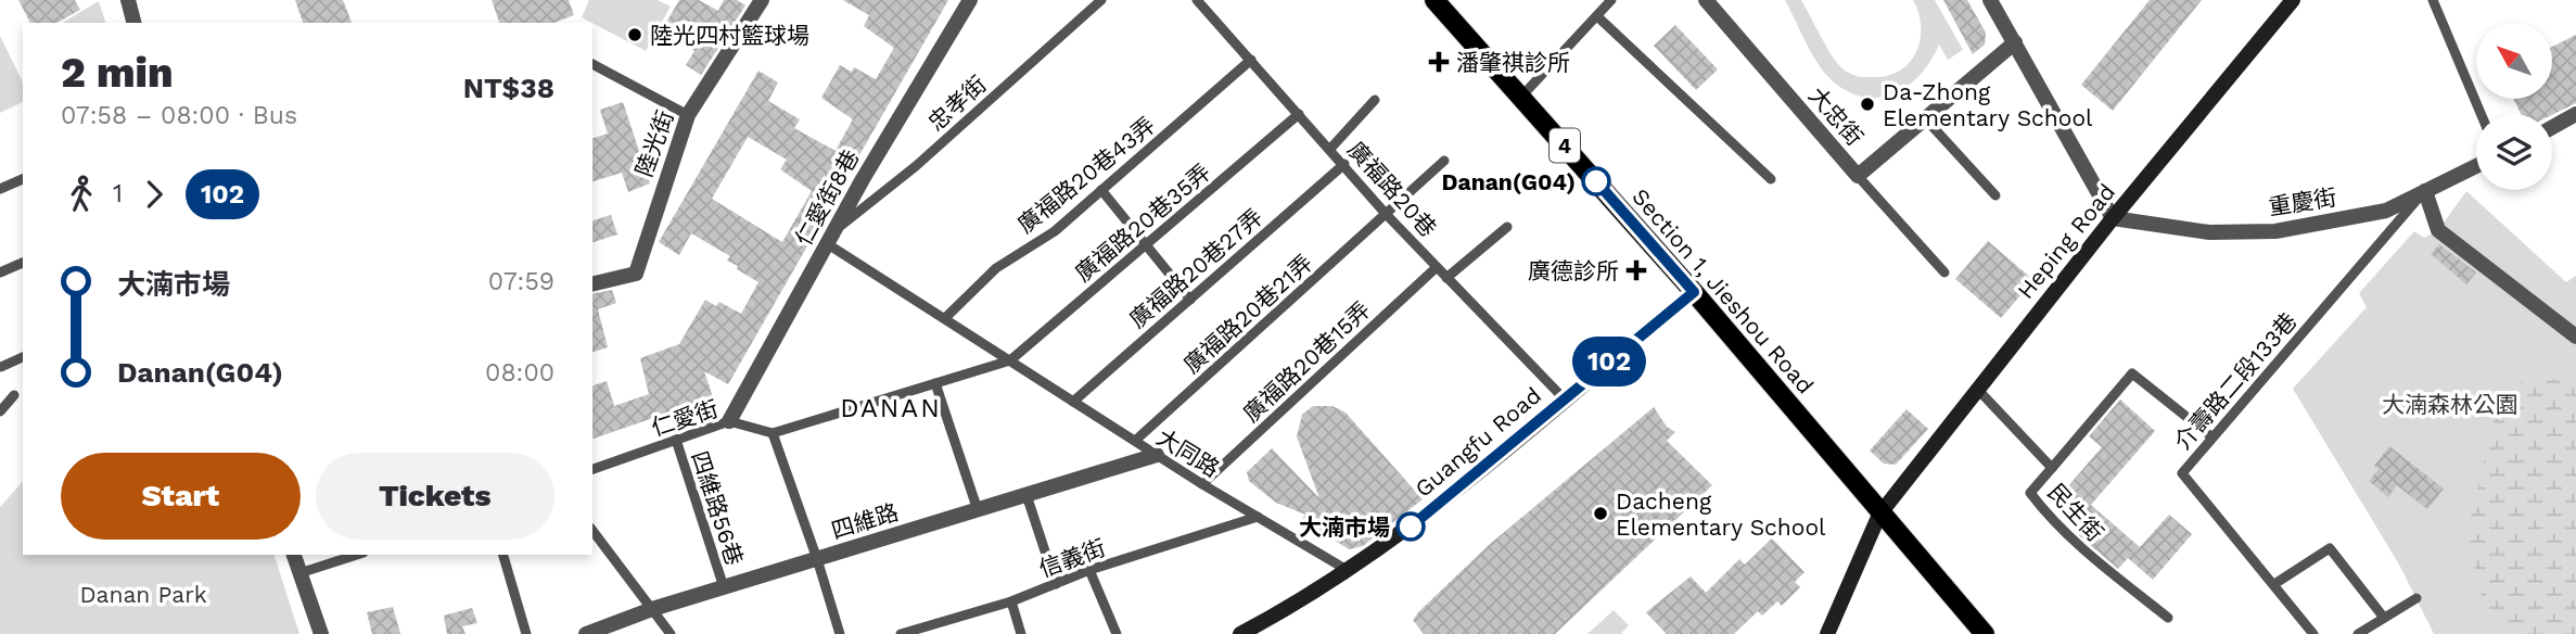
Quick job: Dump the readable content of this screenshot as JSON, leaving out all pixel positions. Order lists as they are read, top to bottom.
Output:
{
  "streets": {
    "main road": ["4", "Section 1, Jieshou Road"],
    "street": [
      "大忠街",
      "陸光街",
      "仁愛街8巷",
      "重慶街",
      "Heping Road",
      "Guangfu Road",
      "四維路"
    ],
    "lane": [
      "忠孝街",
      "廣福路20巷43弄",
      "廣福路20巷",
      "廣福路20巷35弄",
      "廣福路20巷27弄",
      "廣福路20巷21弄",
      "廣福路20巷15弄",
      "介壽路二段133巷",
      "仁愛街",
      "大同路",
      "四維路56巷",
      "民生街",
      "信義街"
    ]
  },
  "crossings": [
    ["忠孝街", "仁愛街8巷"],
    ["忠孝街", "大同路"],
    ["4", "Heping Road"],
    ["4", "Section 1, Jieshou Road"],
    ["廣福路20巷43弄", "廣福路20巷"],
    ["廣福路20巷43弄", "大同路"],
    ["廣福路20巷", "廣福路20巷35弄"],
    ["廣福路20巷", "廣福路20巷27弄"],
    ["廣福路20巷", "廣福路20巷21弄"],
    ["廣福路20巷", "廣福路20巷15弄"],
    ["廣福路20巷", "Guangfu Road"],
    ["仁愛街8巷", "仁愛街"],
    ["仁愛街8巷", "大同路"],
    ["重慶街", "Heping Road"],
    ["重慶街", "介壽路二段133巷"],
    ["廣福路20巷35弄", "大同路"],
    ["Heping Road", "Section 1, Jieshou Road"],
    ["Heping Road", "民生街"],
    ["廣福路20巷27弄", "大同路"],
    ["Section 1, Jieshou Road", "Guangfu Road"],
    ["廣福路20巷21弄", "大同路"],
    ["廣福路20巷15弄", "大同路"],
    ["仁愛街", "四維路56巷"],
    ["Guangfu Road", "大同路"],
    ["大同路", "四維路"],
    ["大同路", "信義街"],
    ["四維路56巷", "四維路"]
  ],
  "districts": ["DANAN"],
  "parks": ["大湳森林公園", "Danan Park"],
  "places": {
    "other": [
      "陸光四村籃球場",
      "Da-Zhong Elementary School",
      "Danan(G04)",
      "Dacheng Elementary School",
      "大湳市場"
    ],
    "health": ["潘肇祺診所", "廣德診所"]
  },
  "lines": ["bus line 102"],
  "north": "top left",
  "page": {
    "on_map": "102",
    "heading": ["2 min", "07:58 – 08:00 · Bus", "NT$38"],
    "legs": ["1", "102"],
    "list": [
      {
        "name": "大湳市場",
        "value": "07:59"
      },
      {
        "name": "Danan(G04)",
        "value": "08:00"
      }
    ],
    "buttons": ["Start", "Tickets"]
  }
}
